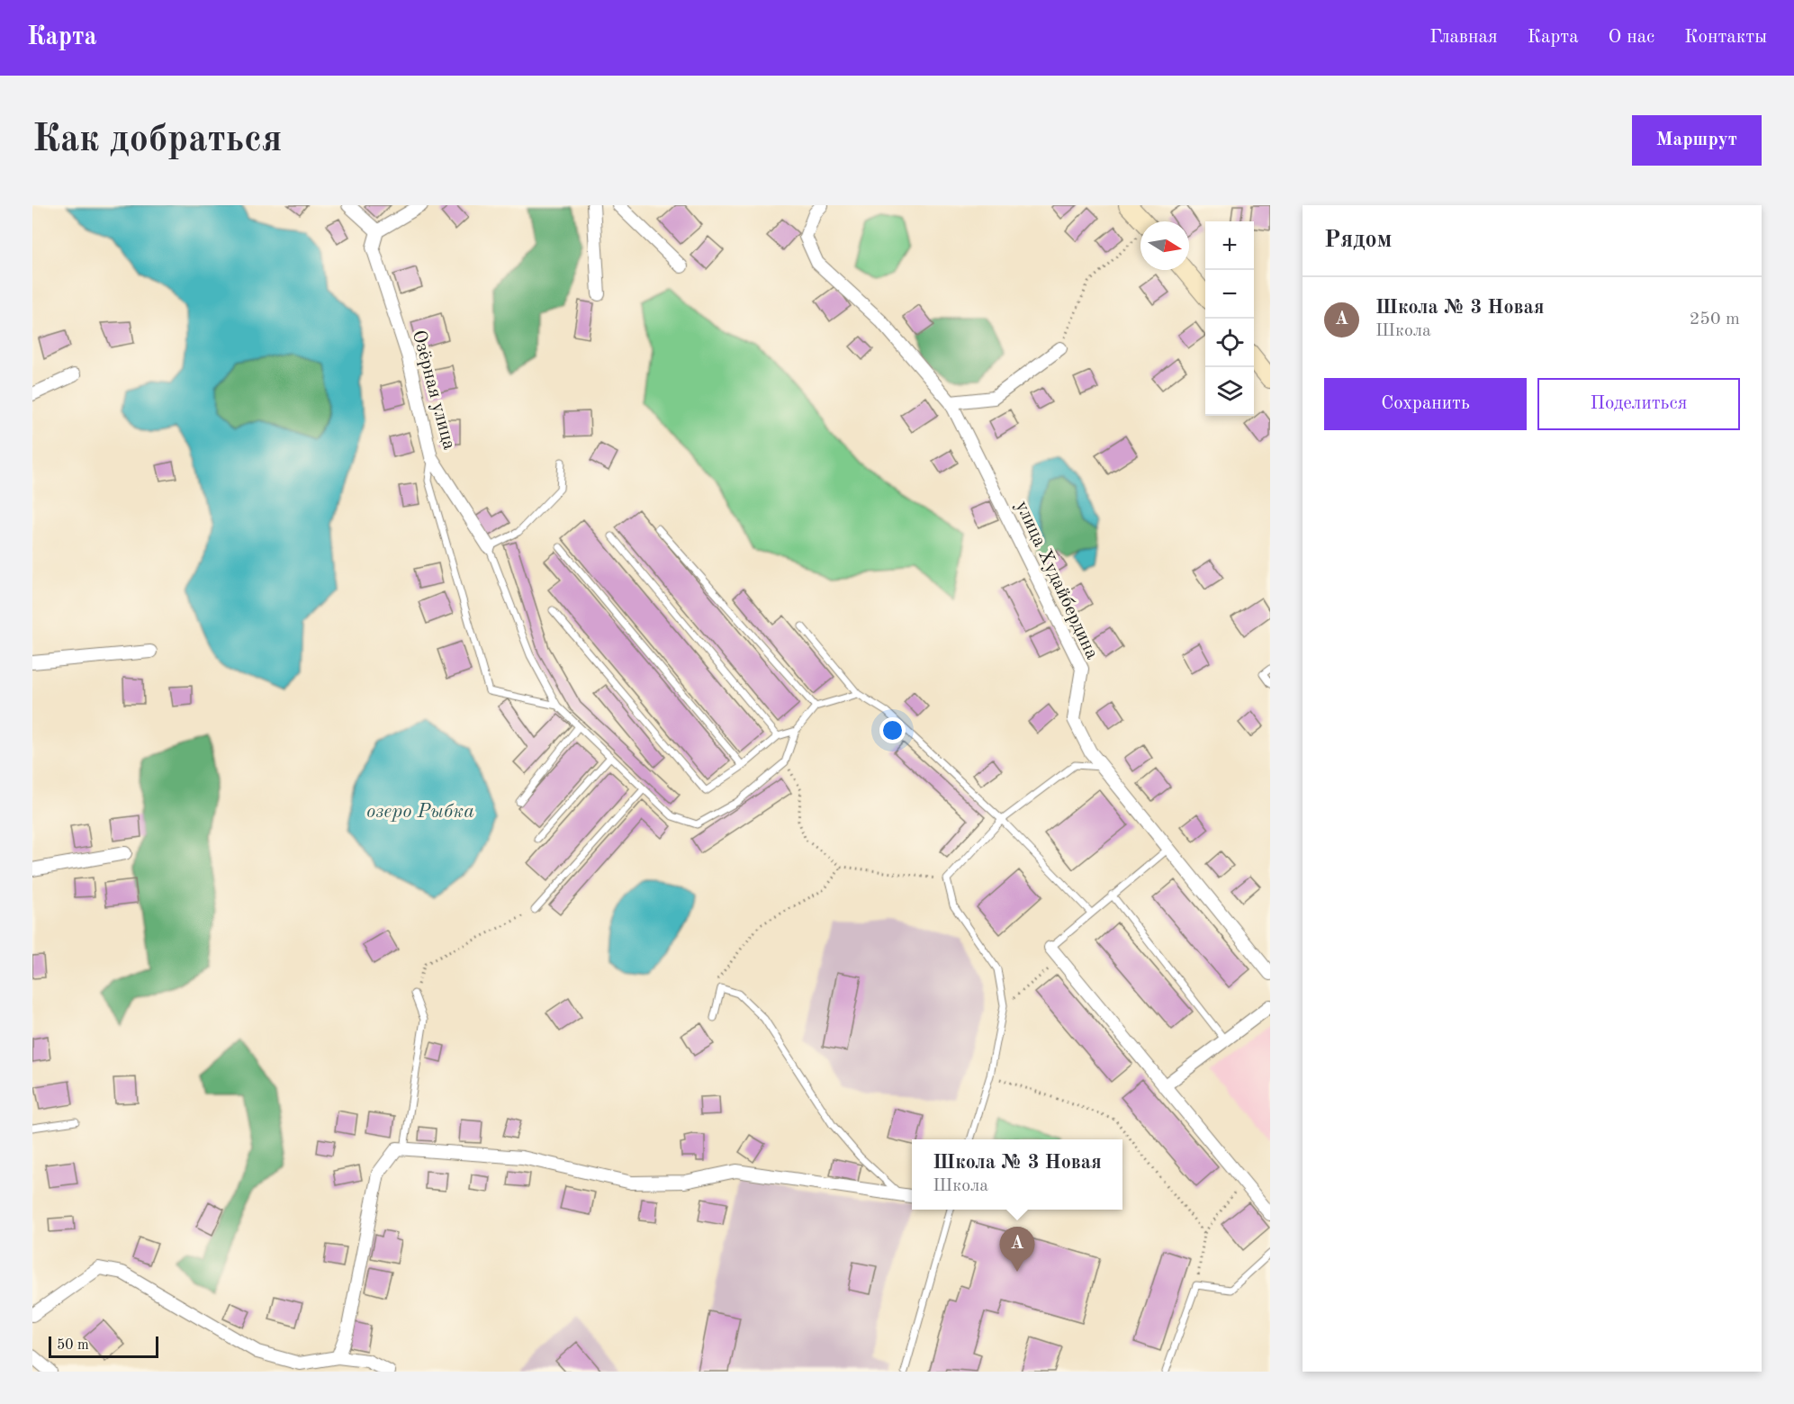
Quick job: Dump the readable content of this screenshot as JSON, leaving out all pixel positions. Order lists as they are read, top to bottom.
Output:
{
  "streets": {
    "street": ["Озёрная улица", "улица Худайбердина"]
  },
  "water": ["озеро Рыбка"],
  "scale_bar": "50 m",
  "north": "right",
  "page": {
    "header": "Карта",
    "nav": [
      "Главная",
      "Карта",
      "О нас",
      "Контакты"
    ],
    "buttons": [
      "Маршрут",
      ["Сохранить", "Поделиться"]
    ],
    "title": "Как добраться",
    "heading": "Рядом",
    "map_buttons": ["+", "−"],
    "list": [
      {
        "mark": "A",
        "name": "Школа № 3 Новая",
        "note": "Школа",
        "value": "250 m"
      }
    ],
    "popup": ["Школа № 3 Новая", "Школа"],
    "pins": "A",
    "scale": "50 m"
  }
}
